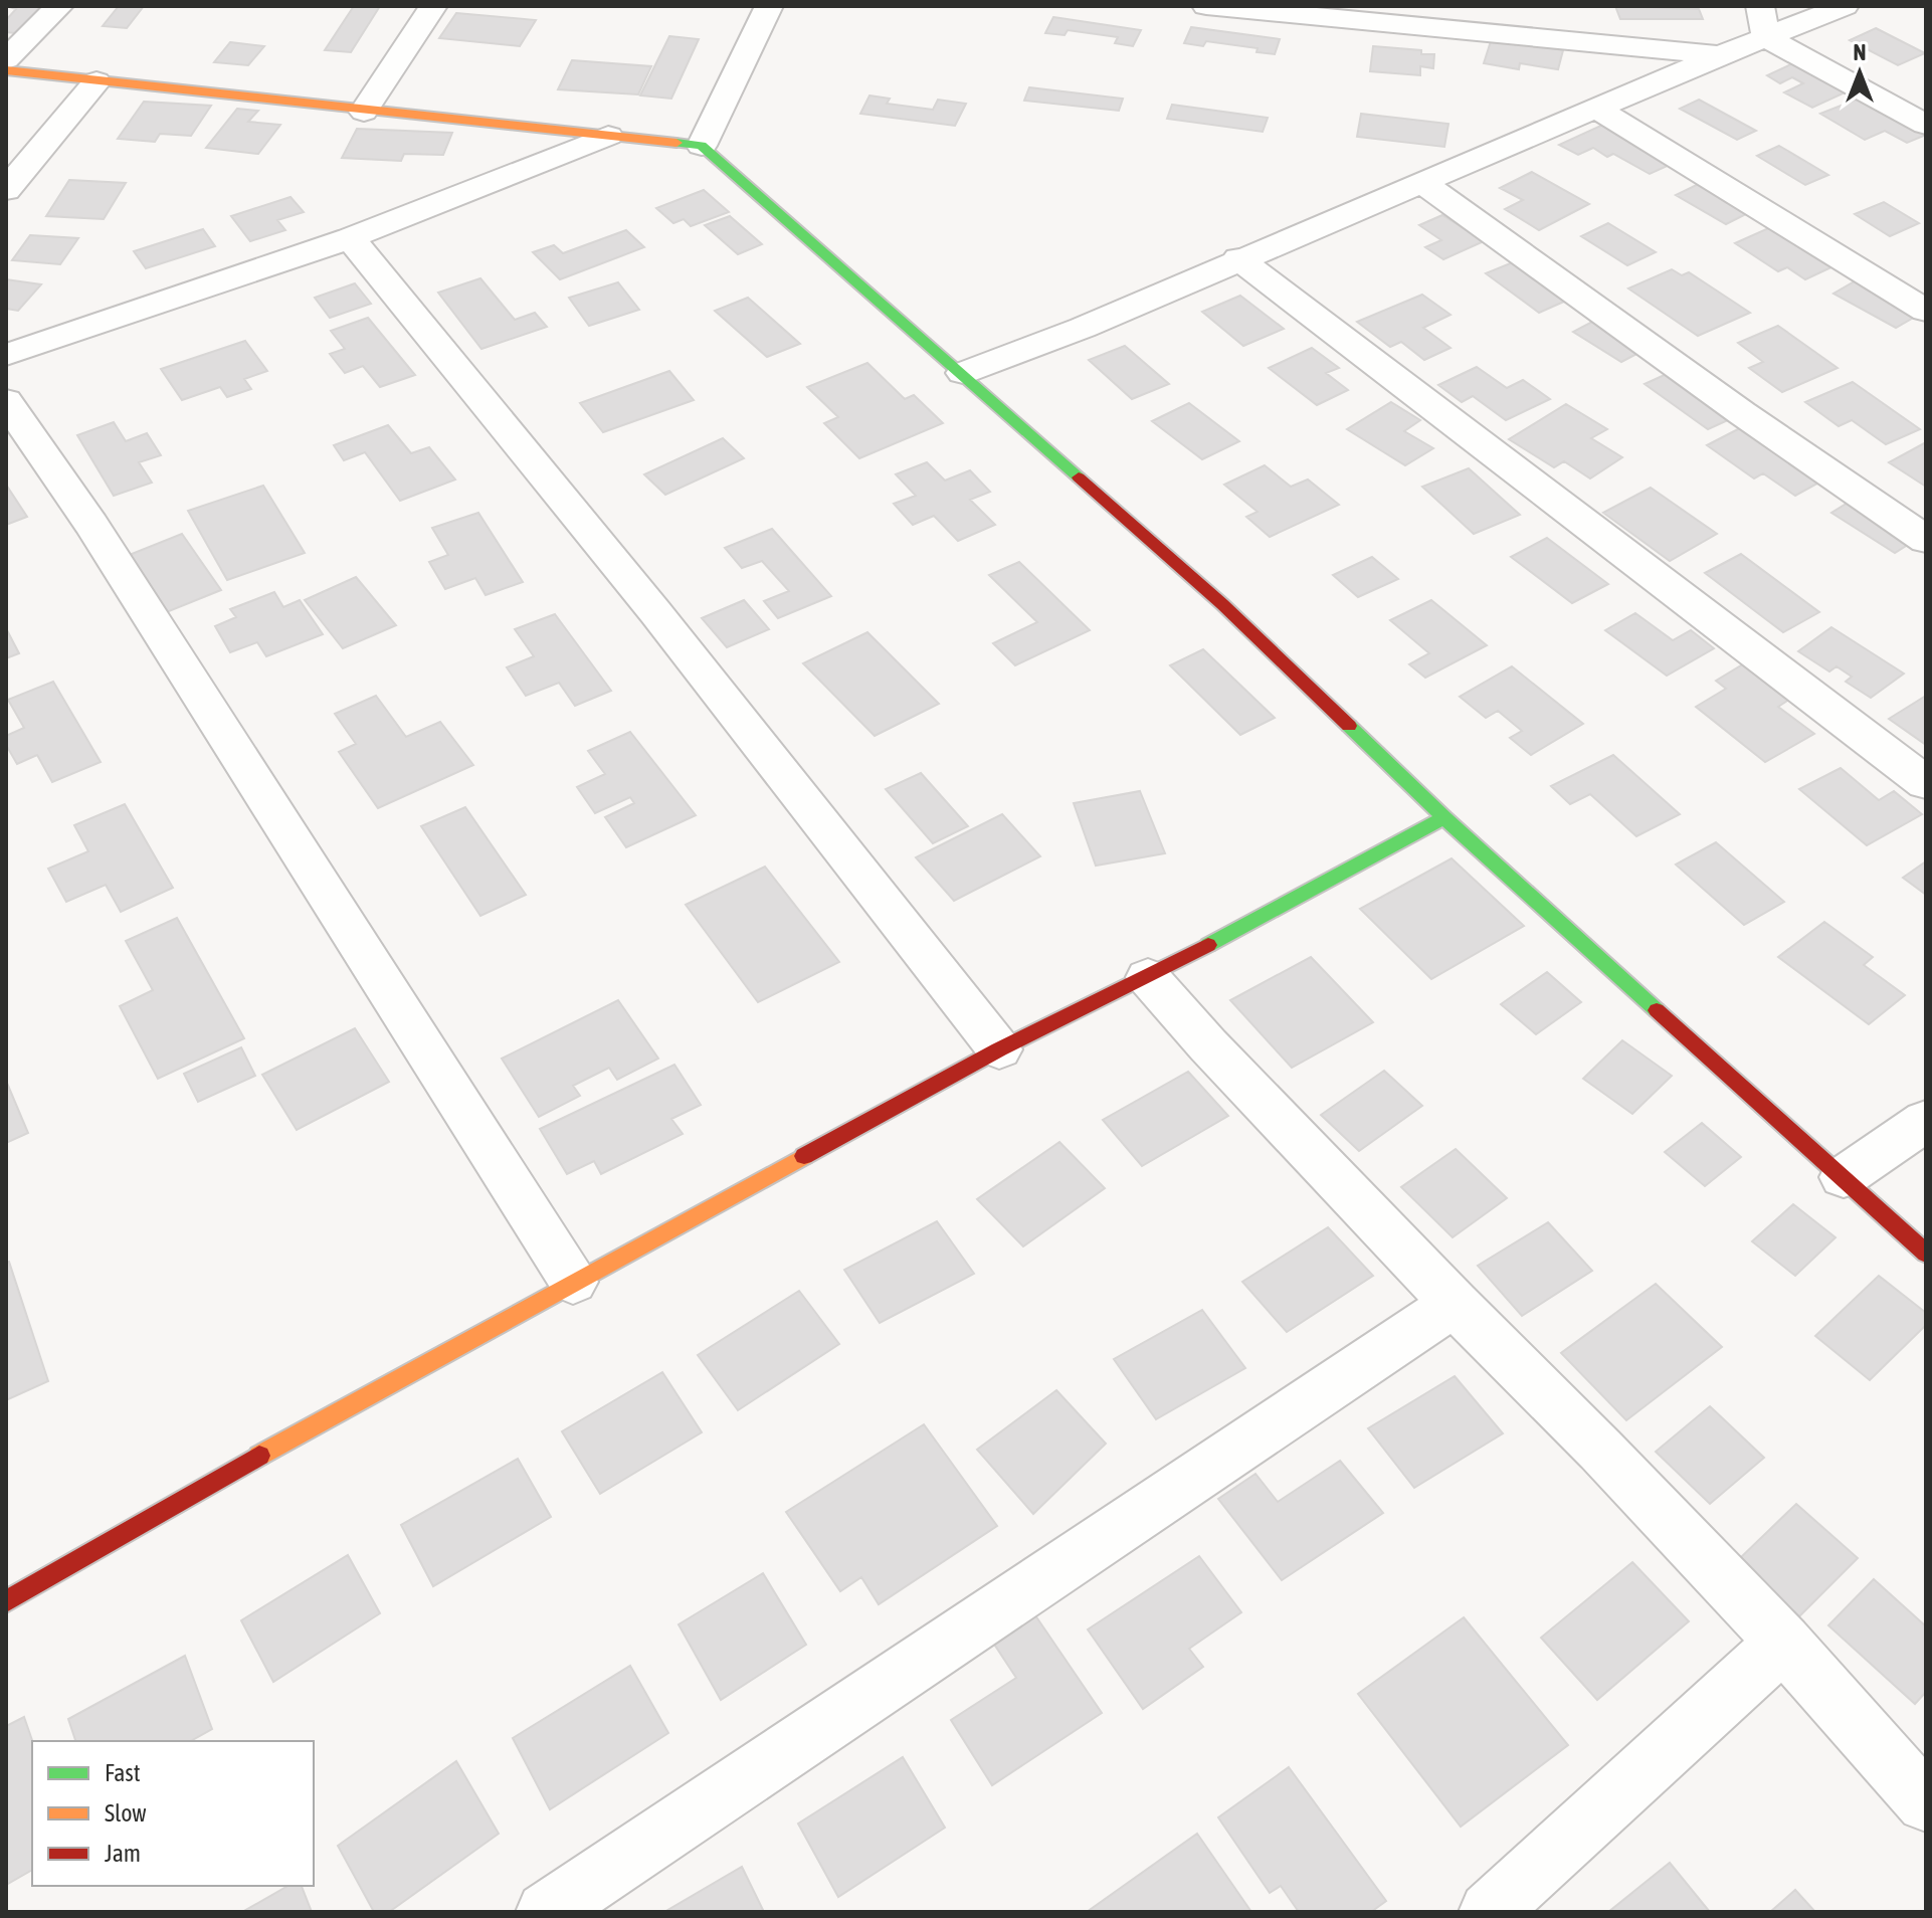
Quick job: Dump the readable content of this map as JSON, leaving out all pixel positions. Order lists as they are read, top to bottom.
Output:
{
  "legend": ["Fast", "Slow", "Jam"],
  "north": "top"
}
